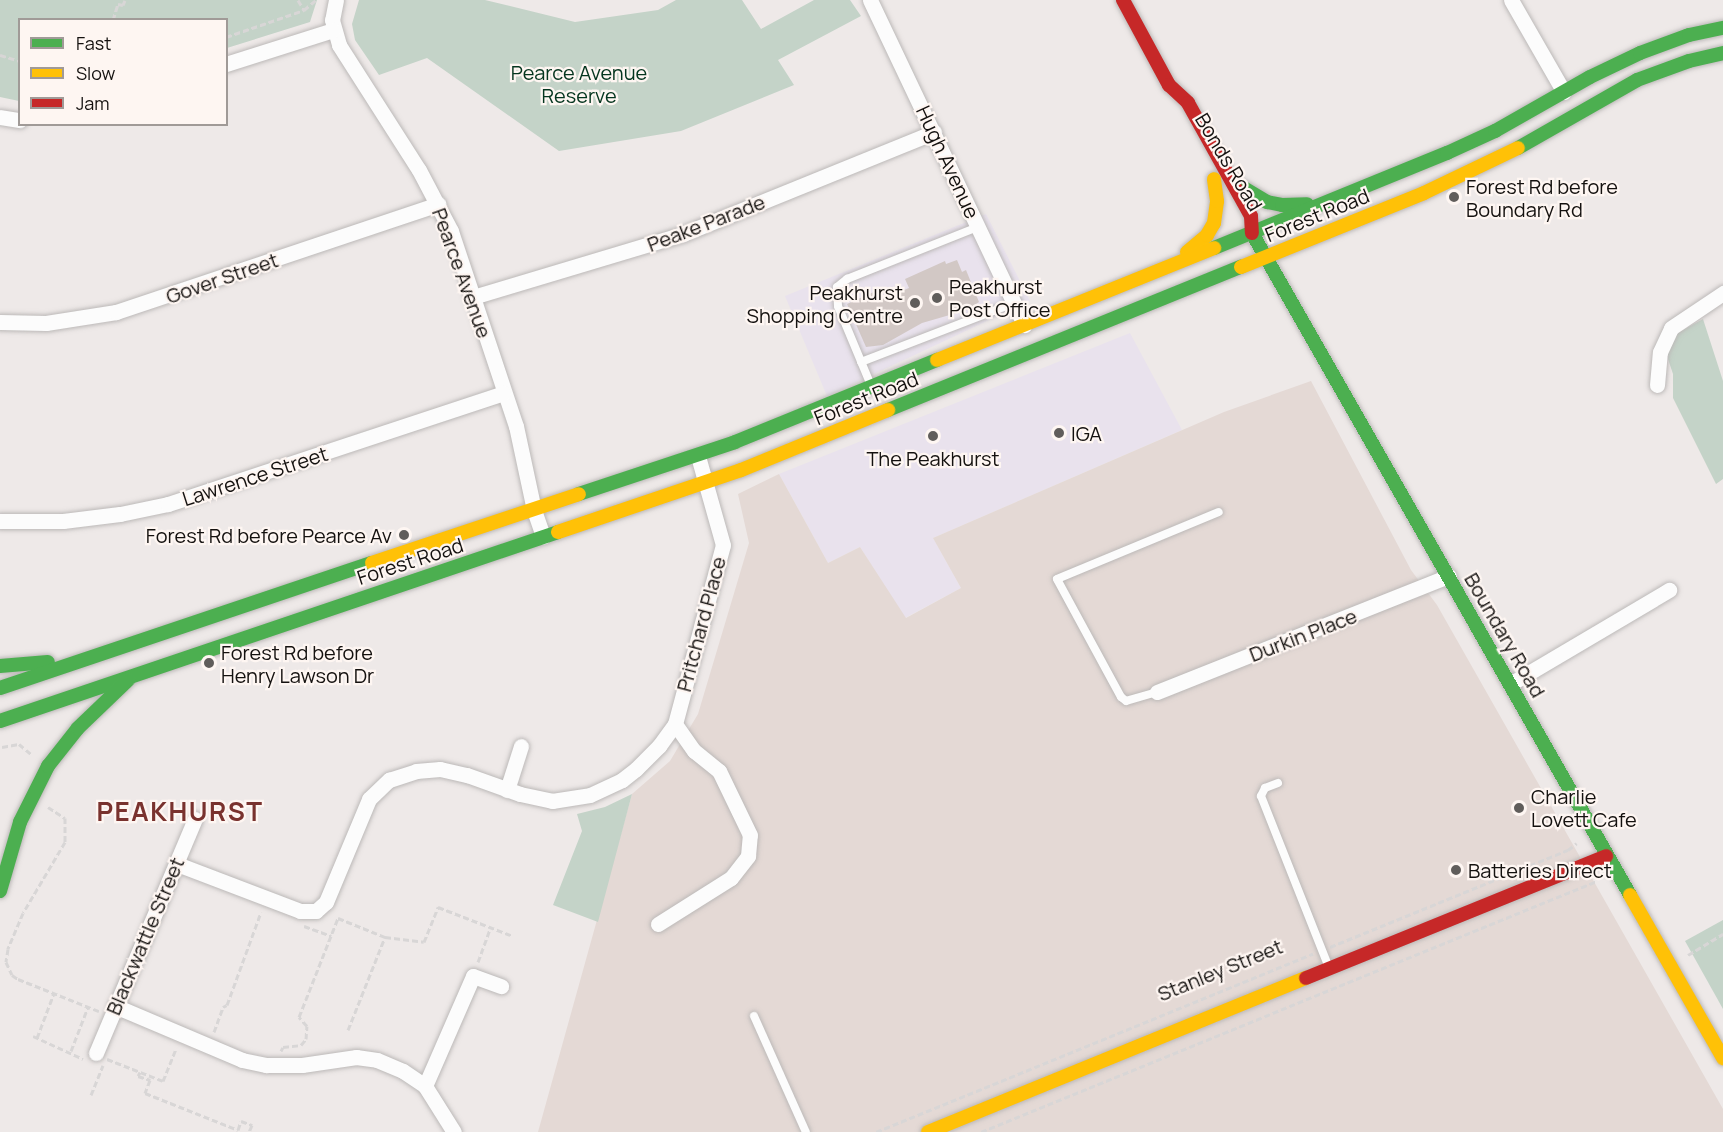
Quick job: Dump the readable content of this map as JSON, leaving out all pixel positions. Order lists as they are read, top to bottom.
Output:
{
  "streets": {
    "main road": [
      "Bonds Road",
      "Forest Road",
      "Boundary Road",
      "Stanley Street"
    ],
    "street": [
      "Hugh Avenue",
      "Peake Parade",
      "Pearce Avenue",
      "Gover Street",
      "Lawrence Street",
      "Pritchard Place",
      "Durkin Place",
      "Blackwattle Street"
    ]
  },
  "crossings": [
    ["Hugh Avenue", "Forest Road"],
    ["Hugh Avenue", "Peake Parade"],
    ["Bonds Road", "Forest Road"],
    ["Bonds Road", "Boundary Road"],
    ["Forest Road", "Pearce Avenue"],
    ["Forest Road", "Pritchard Place"],
    ["Forest Road", "Boundary Road"],
    ["Peake Parade", "Pearce Avenue"],
    ["Pearce Avenue", "Gover Street"],
    ["Pearce Avenue", "Lawrence Street"],
    ["Pritchard Place", "Blackwattle Street"],
    ["Durkin Place", "Boundary Road"],
    ["Boundary Road", "Stanley Street"]
  ],
  "districts": ["PEAKHURST"],
  "parks": ["Pearce Avenue Reserve"],
  "places": [
    "Forest Rd before Boundary Rd",
    "Peakhurst Post Office",
    "Peakhurst Shopping Centre",
    "IGA",
    "The Peakhurst",
    "Forest Rd before Pearce Av",
    "Forest Rd before Henry Lawson Dr",
    "Charlie Lovett Cafe",
    "Batteries Direct"
  ],
  "legend": ["Fast", "Slow", "Jam"]
}
